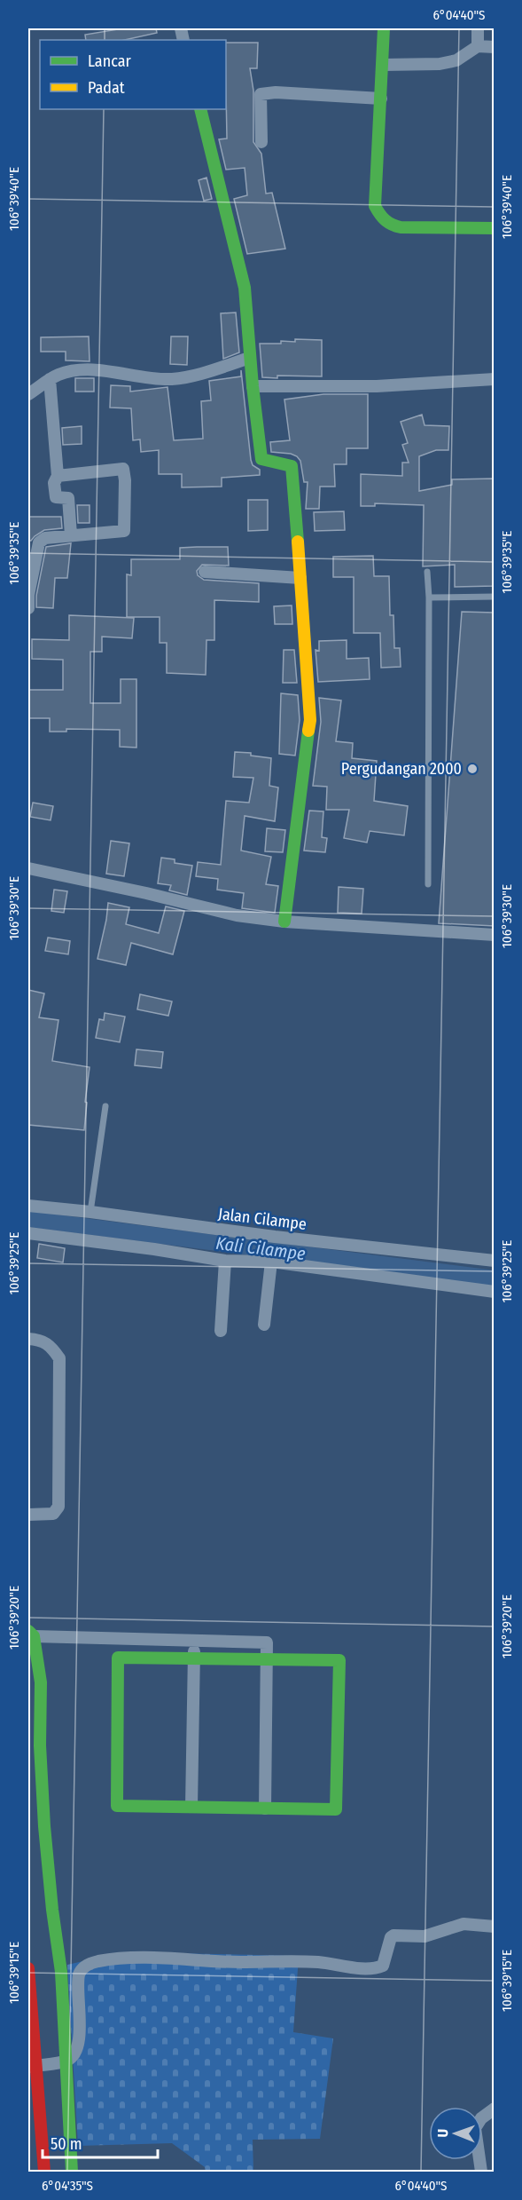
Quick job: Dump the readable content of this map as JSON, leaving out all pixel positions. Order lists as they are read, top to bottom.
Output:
{
  "streets": {
    "street": ["Jalan Cilampe"]
  },
  "water": ["Kali Cilampe"],
  "places": ["Pergudangan 2000"],
  "legend": ["Lancar", "Padat"],
  "scale_bar": "50 m",
  "north": "left",
  "coordinates": [
    "6°04'40\"S",
    "106°39'40\"E",
    "106°39'35\"E",
    "106°39'30\"E",
    "106°39'25\"E",
    "106°39'20\"E",
    "106°39'15\"E",
    "6°04'35\"S"
  ]
}
